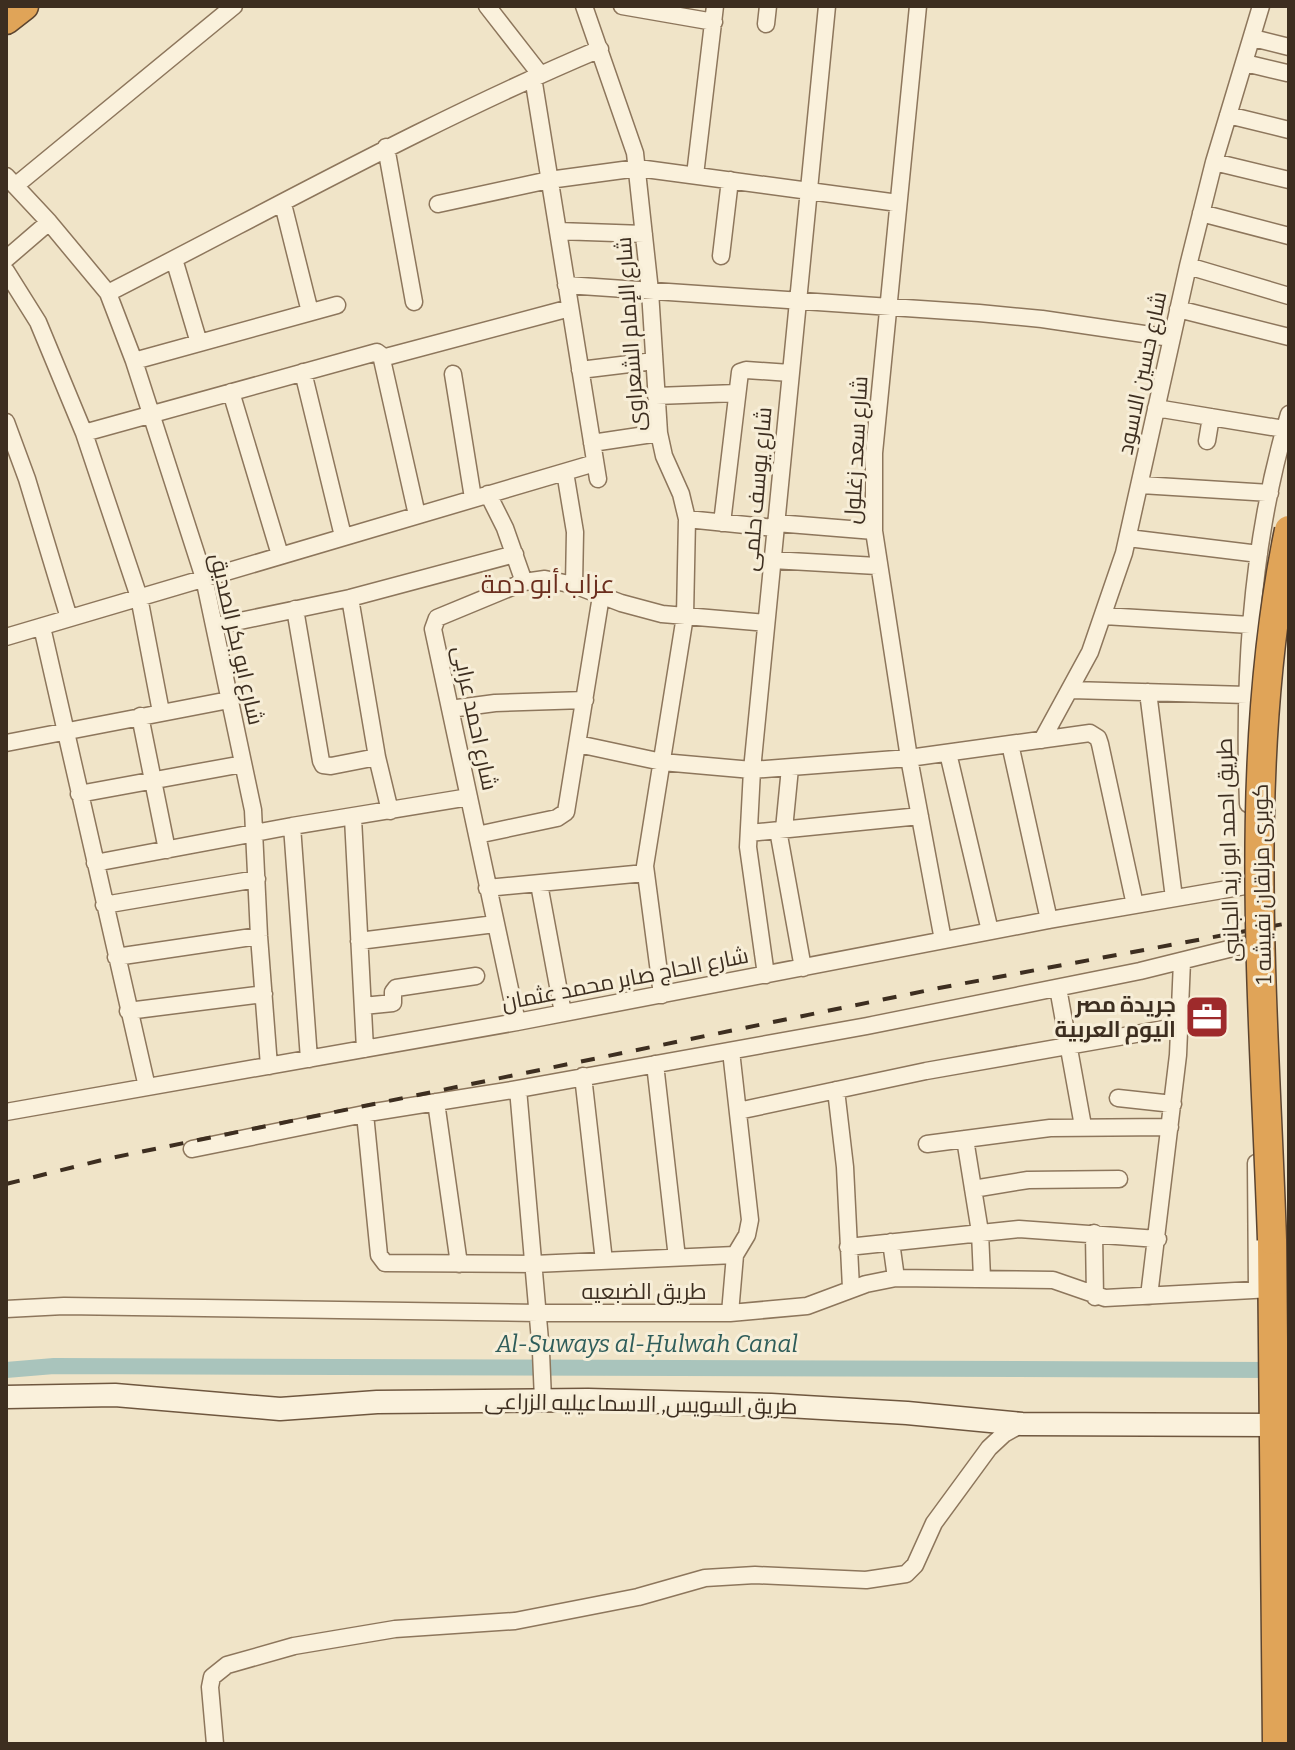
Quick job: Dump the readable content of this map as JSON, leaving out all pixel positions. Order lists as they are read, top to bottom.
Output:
{
  "streets": {
    "highway": ["كوبرى مزلقان نفيشه 1"],
    "main road": ["طريق السويس, الاسماعيليه الزراعى"],
    "street": [
      "شارع الإمام الشعراوى",
      "شارع حسين الاسود",
      "شارع سعد زغلول",
      "شارع يوسف حلمى",
      "شارع ابو بكر الصديق",
      "شارع احمد عرابى",
      "طريق احمد ابو زيد الجانبى",
      "شارع الحاج صابر محمد عثمان",
      "طريق الضبعيه"
    ]
  },
  "crossings": [
    ["شارع الإمام الشعراوى", "شارع احمد عرابى"],
    ["شارع الإمام الشعراوى", "شارع الحاج صابر محمد عثمان"],
    ["شارع سعد زغلول", "شارع الحاج صابر محمد عثمان"],
    ["شارع يوسف حلمى", "شارع احمد عرابى"],
    ["شارع يوسف حلمى", "شارع الحاج صابر محمد عثمان"],
    ["شارع ابو بكر الصديق", "شارع الحاج صابر محمد عثمان"],
    ["شارع احمد عرابى", "شارع الحاج صابر محمد عثمان"],
    ["طريق احمد ابو زيد الجانبى", "كوبرى مزلقان نفيشه 1"],
    ["طريق احمد ابو زيد الجانبى", "شارع الحاج صابر محمد عثمان"],
    ["طريق احمد ابو زيد الجانبى", "طريق الضبعيه"],
    ["كوبرى مزلقان نفيشه 1", "طريق الضبعيه"],
    ["كوبرى مزلقان نفيشه 1", "طريق السويس, الاسماعيليه الزراعى"]
  ],
  "districts": ["عزاب أبو دمة"],
  "water": ["Al-Suways al-Ḥulwah Canal"],
  "places": {
    "office": ["جريدة مصر اليوم العربية"]
  }
}
